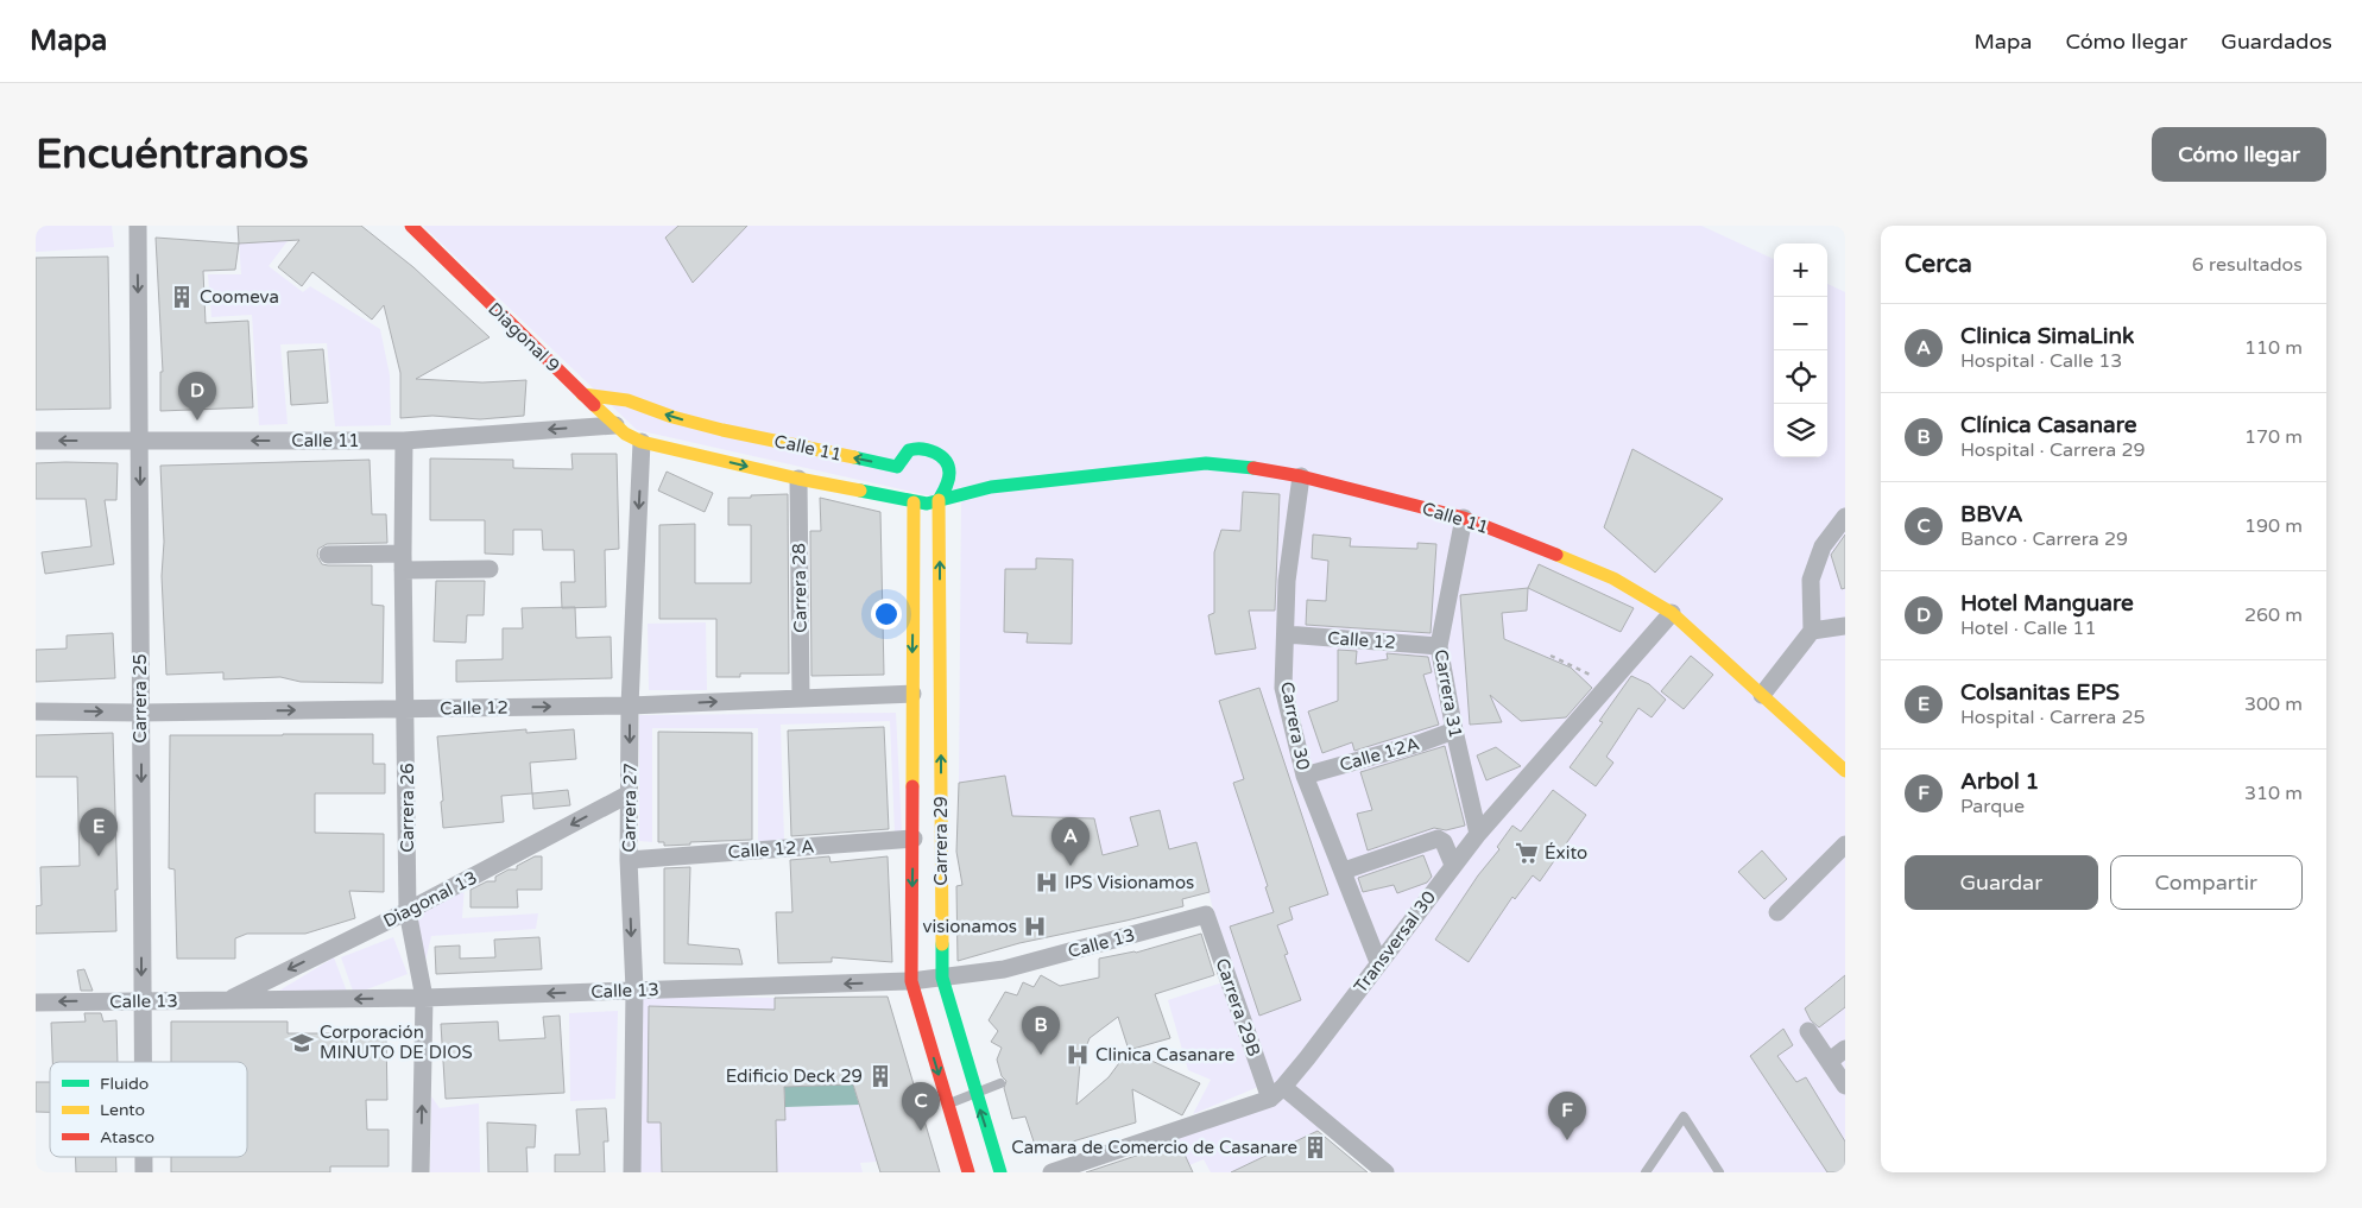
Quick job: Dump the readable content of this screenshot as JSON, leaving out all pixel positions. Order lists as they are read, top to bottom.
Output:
{
  "streets": {
    "main road": ["Diagonal 9", "Calle 11", "Carrera 29"],
    "street": [
      "Carrera 28",
      "Calle 12",
      "Carrera 31",
      "Carrera 25",
      "Carrera 30",
      "Calle 12A",
      "Carrera 26",
      "Carrera 27",
      "Calle 12 A",
      "Diagonal 13",
      "Transversal 30",
      "Calle 13",
      "Carrera 29B"
    ]
  },
  "crossings": [
    ["Diagonal 9", "Calle 11"],
    ["Diagonal 9", "Carrera 27"],
    ["Calle 11", "Carrera 28"],
    ["Calle 11", "Carrera 31"],
    ["Calle 11", "Carrera 25"],
    ["Calle 11", "Carrera 30"],
    ["Calle 11", "Carrera 26"],
    ["Calle 11", "Carrera 27"],
    ["Calle 11", "Carrera 29"],
    ["Calle 11", "Transversal 30"],
    ["Carrera 28", "Calle 12"],
    ["Calle 12", "Carrera 31"],
    ["Calle 12", "Carrera 25"],
    ["Calle 12", "Carrera 30"],
    ["Calle 12", "Carrera 26"],
    ["Calle 12", "Carrera 27"],
    ["Calle 12", "Carrera 29"],
    ["Carrera 31", "Calle 12A"],
    ["Carrera 31", "Transversal 30"],
    ["Carrera 25", "Calle 13"],
    ["Carrera 30", "Calle 12A"],
    ["Carrera 30", "Transversal 30"],
    ["Carrera 26", "Diagonal 13"],
    ["Carrera 26", "Calle 13"],
    ["Carrera 27", "Calle 12 A"],
    ["Carrera 27", "Diagonal 13"],
    ["Carrera 27", "Calle 13"],
    ["Carrera 29", "Calle 12 A"],
    ["Carrera 29", "Calle 13"],
    ["Diagonal 13", "Calle 13"],
    ["Transversal 30", "Carrera 29B"],
    ["Calle 13", "Carrera 29B"]
  ],
  "one_way": [
    "Calle 12",
    "Carrera 25",
    "Carrera 27",
    "Diagonal 13",
    "Calle 13"
  ],
  "places": {
    "building": ["Coomeva", "Edificio Deck 29", "Camara de Comercio de Casanare"],
    "supermarket": ["Éxito"],
    "hospital": ["IPS Visionamos", "visionamos", "Clinica Casanare"],
    "school or university": ["Corporación MINUTO DE DIOS"]
  },
  "legend": ["Fluido", "Lento", "Atasco"],
  "page": {
    "header": "Mapa",
    "nav": ["Mapa", "Cómo llegar", "Guardados"],
    "buttons": [
      "Cómo llegar",
      ["Guardar", "Compartir"]
    ],
    "title": "Encuéntranos",
    "heading": ["Cerca", "6 resultados"],
    "map_buttons": ["+", "−"],
    "list": [
      {
        "mark": "A",
        "name": "Clinica SimaLink",
        "note": "Hospital · Calle 13",
        "value": "110 m"
      },
      {
        "mark": "B",
        "name": "Clínica Casanare",
        "note": "Hospital · Carrera 29",
        "value": "170 m"
      },
      {
        "mark": "C",
        "name": "BBVA",
        "note": "Banco · Carrera 29",
        "value": "190 m"
      },
      {
        "mark": "D",
        "name": "Hotel Manguare",
        "note": "Hotel · Calle 11",
        "value": "260 m"
      },
      {
        "mark": "E",
        "name": "Colsanitas EPS",
        "note": "Hospital · Carrera 25",
        "value": "300 m"
      },
      {
        "mark": "F",
        "name": "Arbol 1",
        "note": "Parque",
        "value": "310 m"
      }
    ],
    "pins": [
      "D",
      "E",
      "A",
      "B",
      "C",
      "F"
    ]
  }
}
